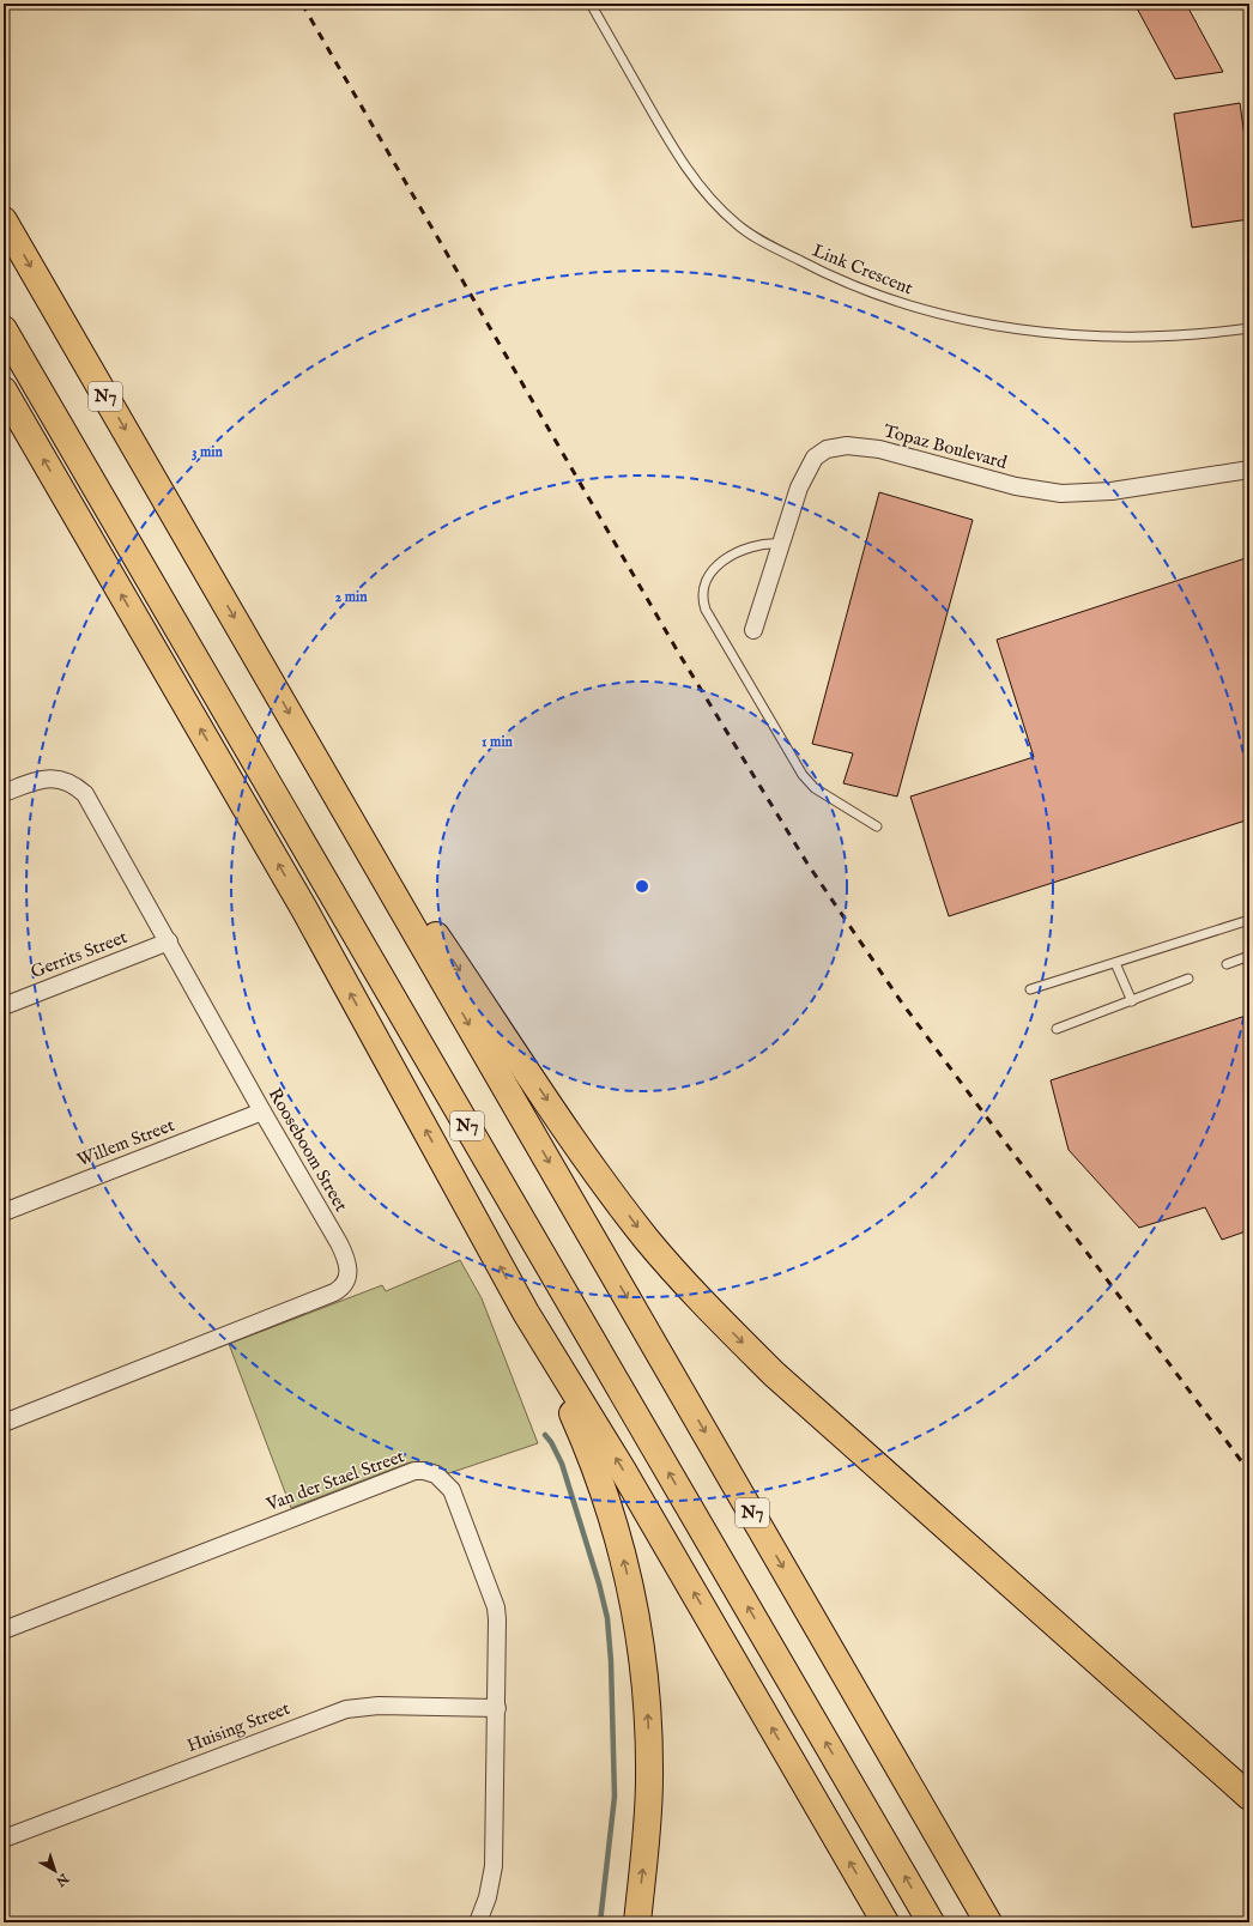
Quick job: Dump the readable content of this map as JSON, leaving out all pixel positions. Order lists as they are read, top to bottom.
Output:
{
  "streets": {
    "highway": ["N7"],
    "street": [
      "Topaz Boulevard",
      "Gerrits Street",
      "Willem Street",
      "Rooseboom Street",
      "Van der Stael Street",
      "Huising Street"
    ],
    "lane": ["Link Crescent"]
  },
  "crossings": [
    ["Gerrits Street", "Rooseboom Street"],
    ["Willem Street", "Rooseboom Street"],
    ["Van der Stael Street", "Huising Street"]
  ],
  "north": "bottom right",
  "rings": ["3 min", "2 min", "1 min"]
}
